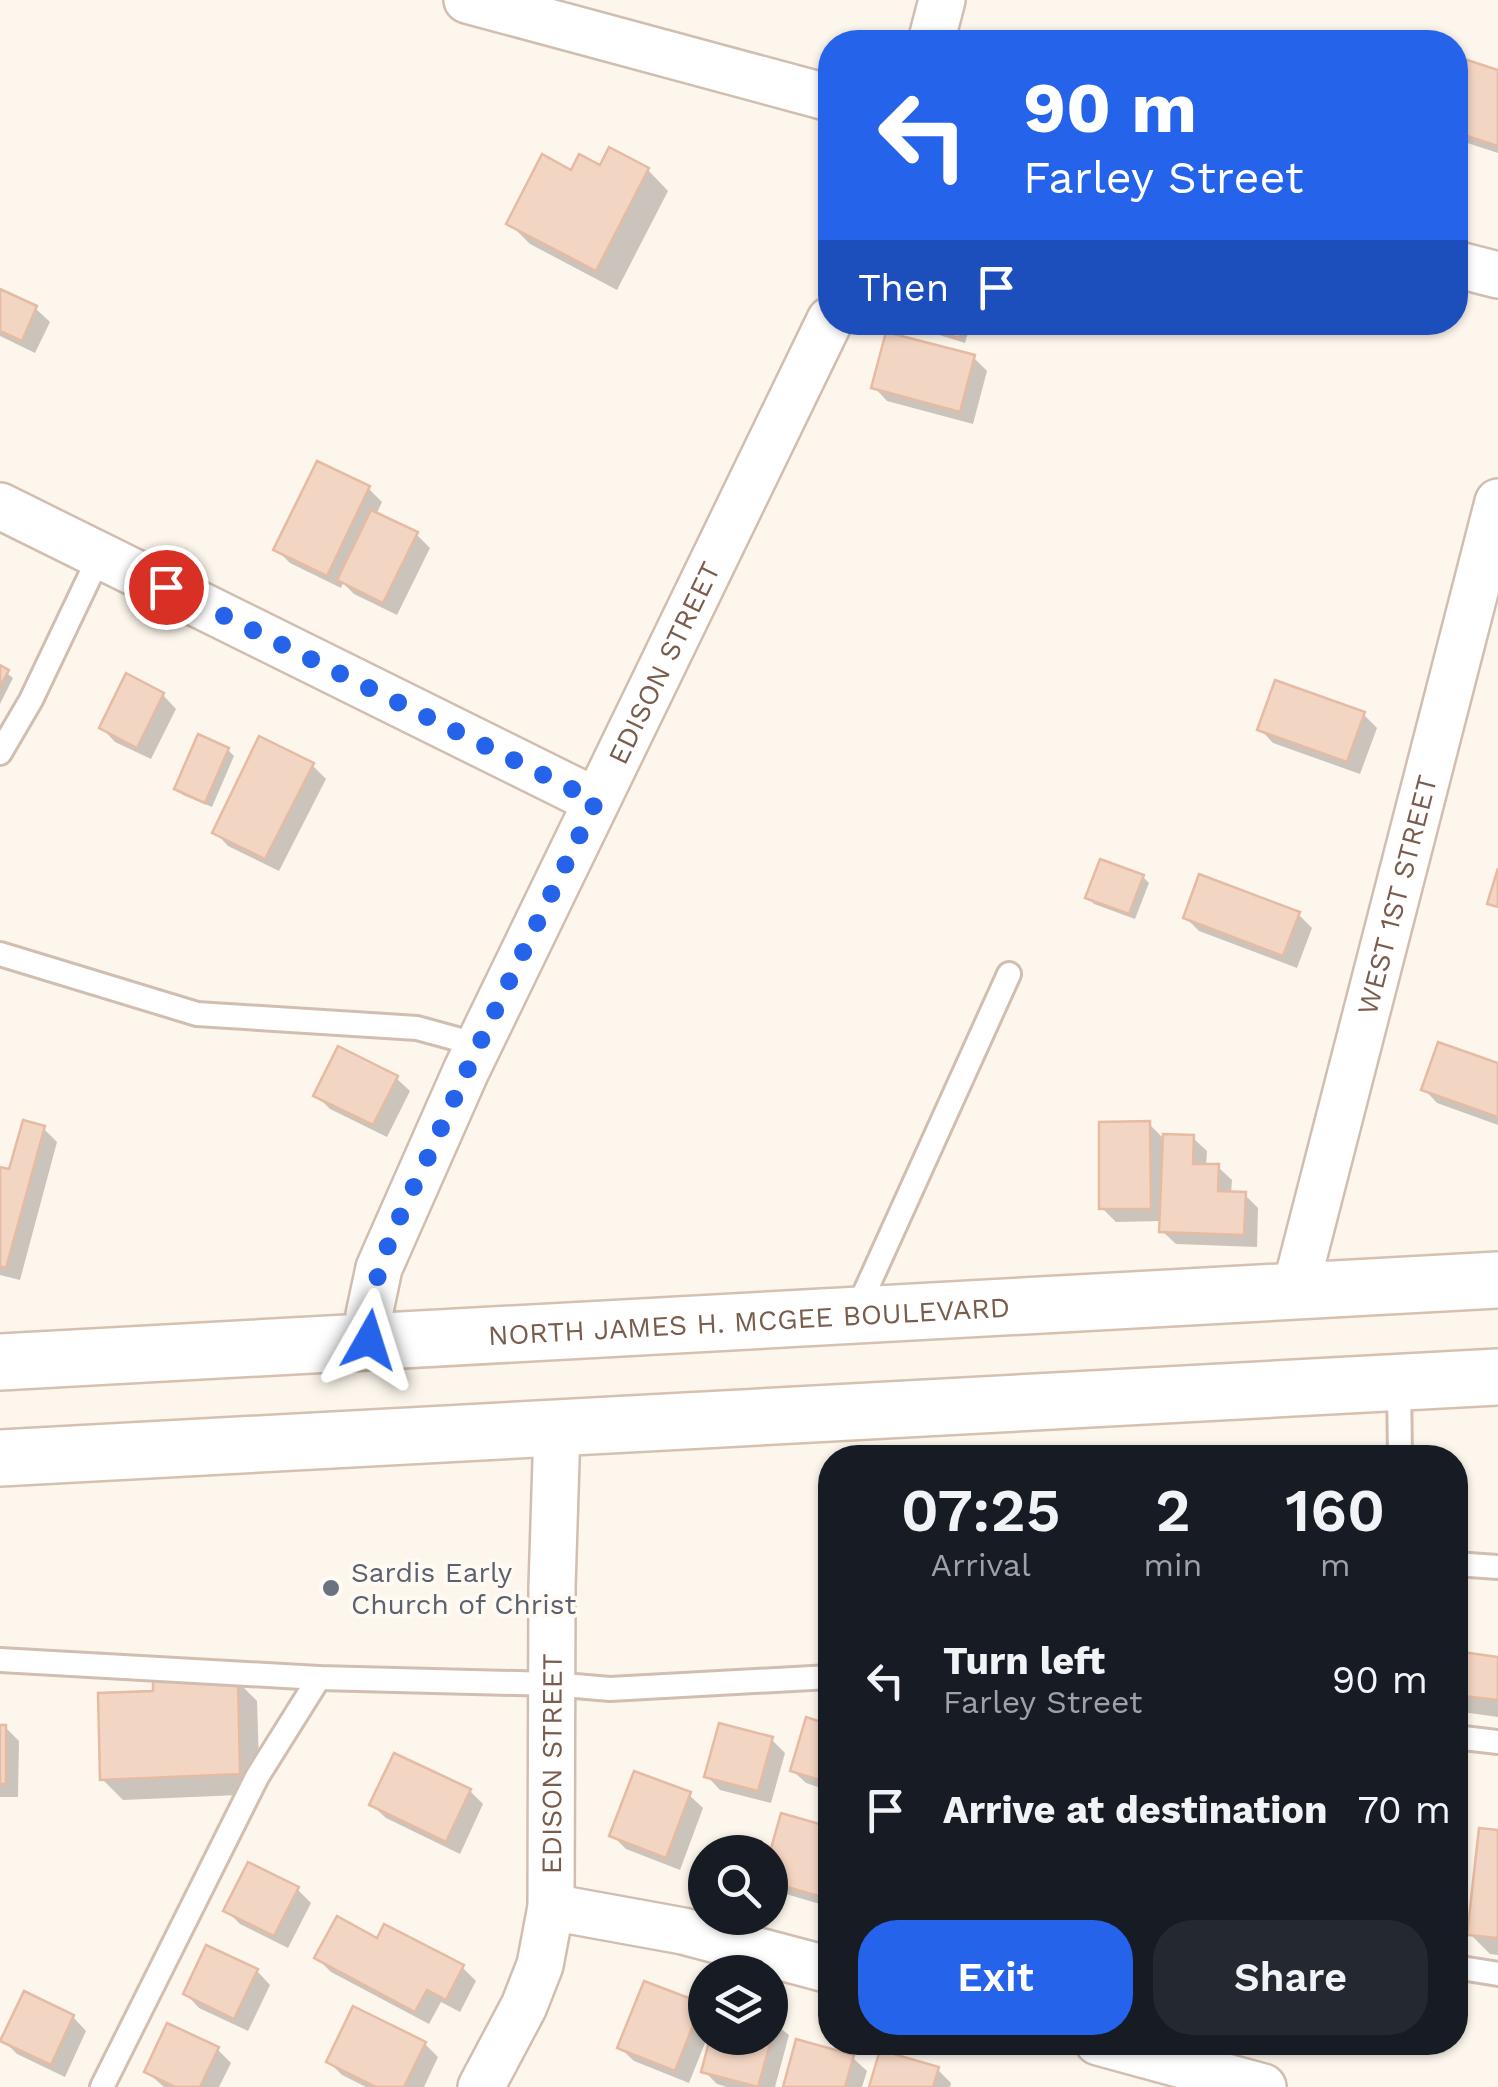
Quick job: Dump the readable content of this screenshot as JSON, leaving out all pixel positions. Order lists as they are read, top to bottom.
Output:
{
  "streets": {
    "main road": ["NORTH JAMES H. MCGEE BOULEVARD"],
    "street": ["EDISON STREET", "WEST 1ST STREET"]
  },
  "crossings": [
    ["EDISON STREET", "NORTH JAMES H. MCGEE BOULEVARD"],
    ["WEST 1ST STREET", "NORTH JAMES H. MCGEE BOULEVARD"]
  ],
  "places": ["Sardis Early Church of Christ"],
  "page": {
    "turn": ["90 m", "Farley Street"],
    "then": "Then",
    "eta": [
      "07:25",
      "Arrival",
      "2",
      "min",
      "160",
      "m"
    ],
    "list": [
      {
        "name": "Turn left",
        "note": "Farley Street",
        "value": "90 m"
      },
      {
        "name": "Arrive at destination",
        "value": "70 m"
      }
    ],
    "buttons": ["Exit", "Share"]
  }
}
